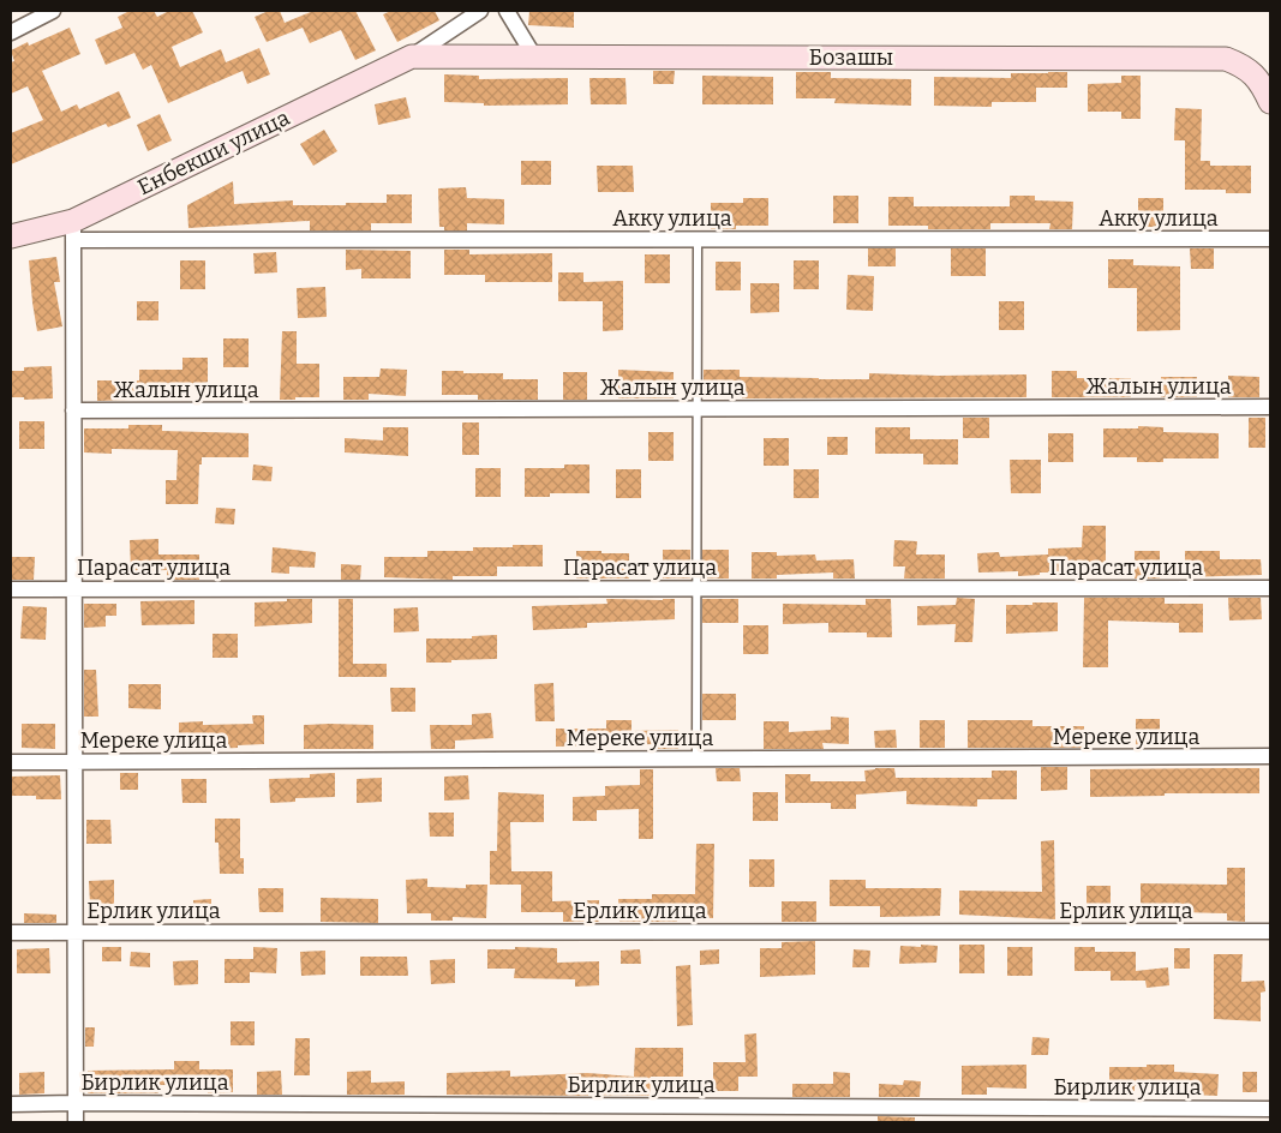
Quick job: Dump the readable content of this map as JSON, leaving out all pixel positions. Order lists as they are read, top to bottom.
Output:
{
  "streets": {
    "street": [
      "Бозашы",
      "Енбекши улица",
      "Акку улица",
      "Жалын улица",
      "Парасат улица",
      "Мереке улица",
      "Ерлик улица",
      "Бирлик улица"
    ]
  },
  "crossings": [
    ["Бозашы", "Енбекши улица"],
    ["Енбекши улица", "Акку улица"]
  ]
}
